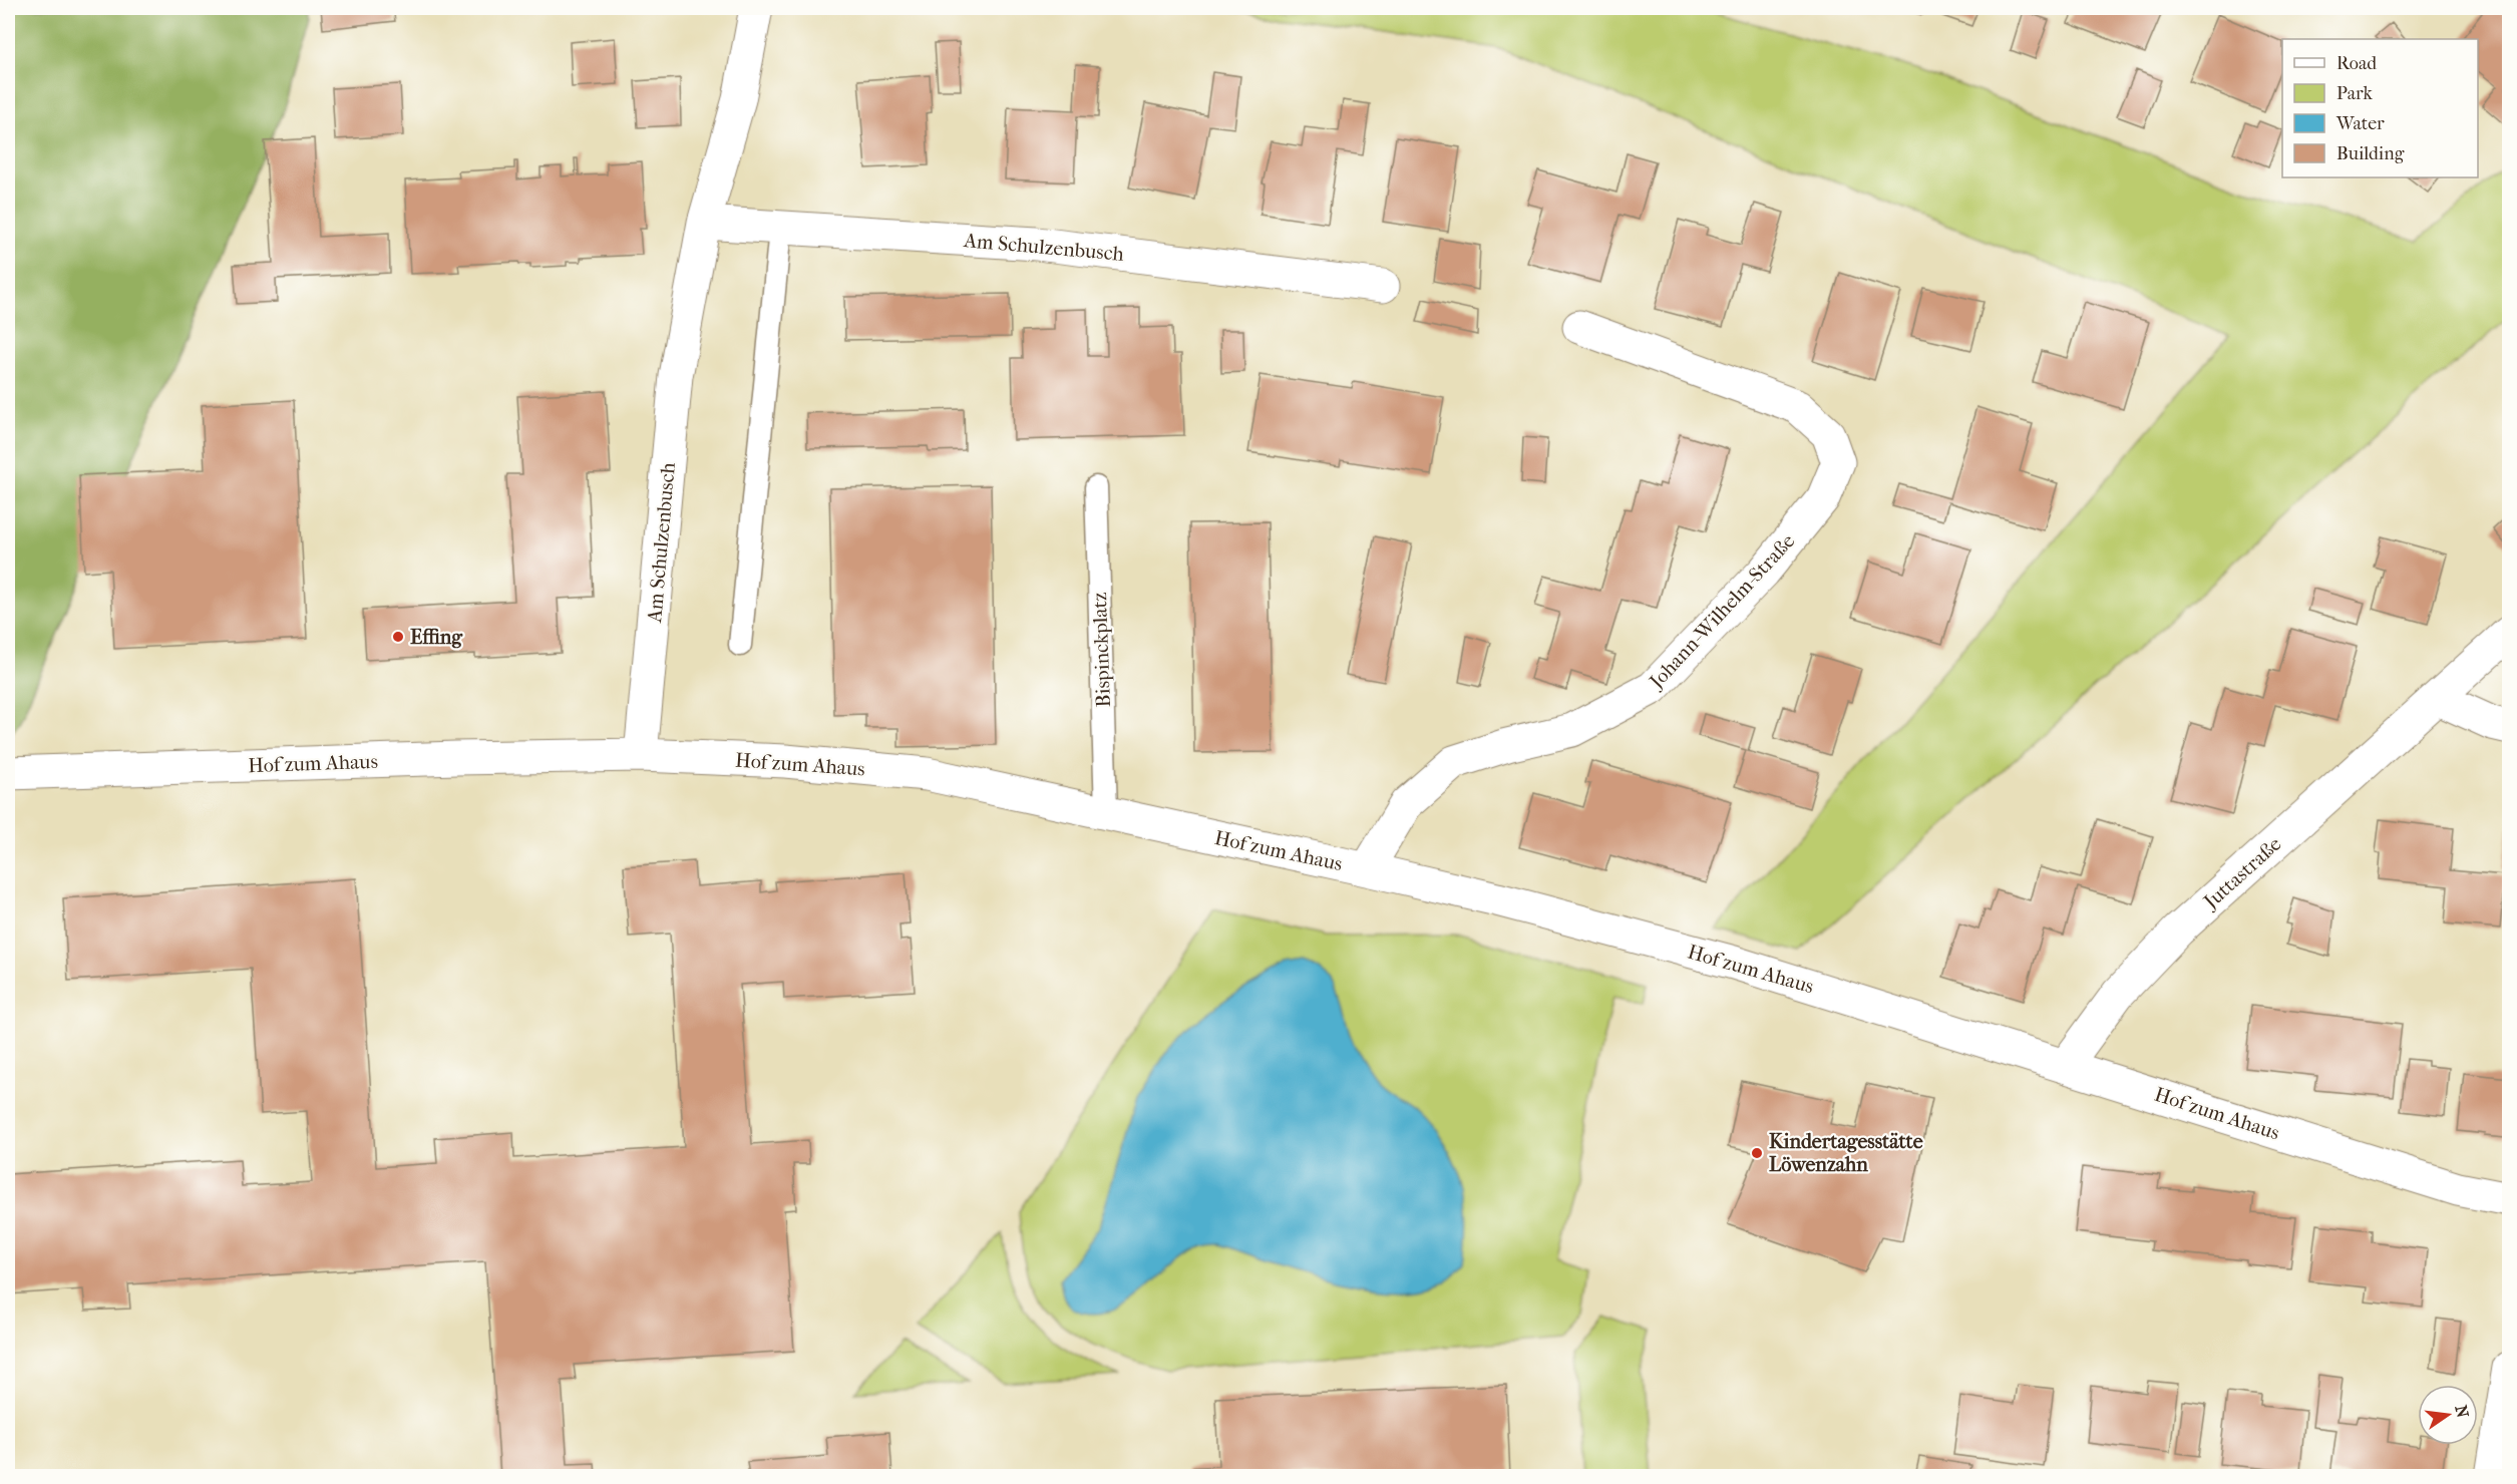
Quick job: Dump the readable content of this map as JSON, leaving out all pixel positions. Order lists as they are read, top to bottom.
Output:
{
  "streets": {
    "street": [
      "Am Schulzenbusch",
      "Johann-Wilhelm-Straße",
      "Hof zum Ahaus",
      "Juttastraße"
    ],
    "lane": ["Bispinckplatz"]
  },
  "crossings": [
    ["Am Schulzenbusch", "Hof zum Ahaus"],
    ["Johann-Wilhelm-Straße", "Hof zum Ahaus"],
    ["Bispinckplatz", "Hof zum Ahaus"],
    ["Hof zum Ahaus", "Juttastraße"]
  ],
  "places": ["Effing", "Kindertagesstätte Löwenzahn"],
  "legend": [
    "Road",
    "Park",
    "Water",
    "Building"
  ],
  "north": "right"
}
